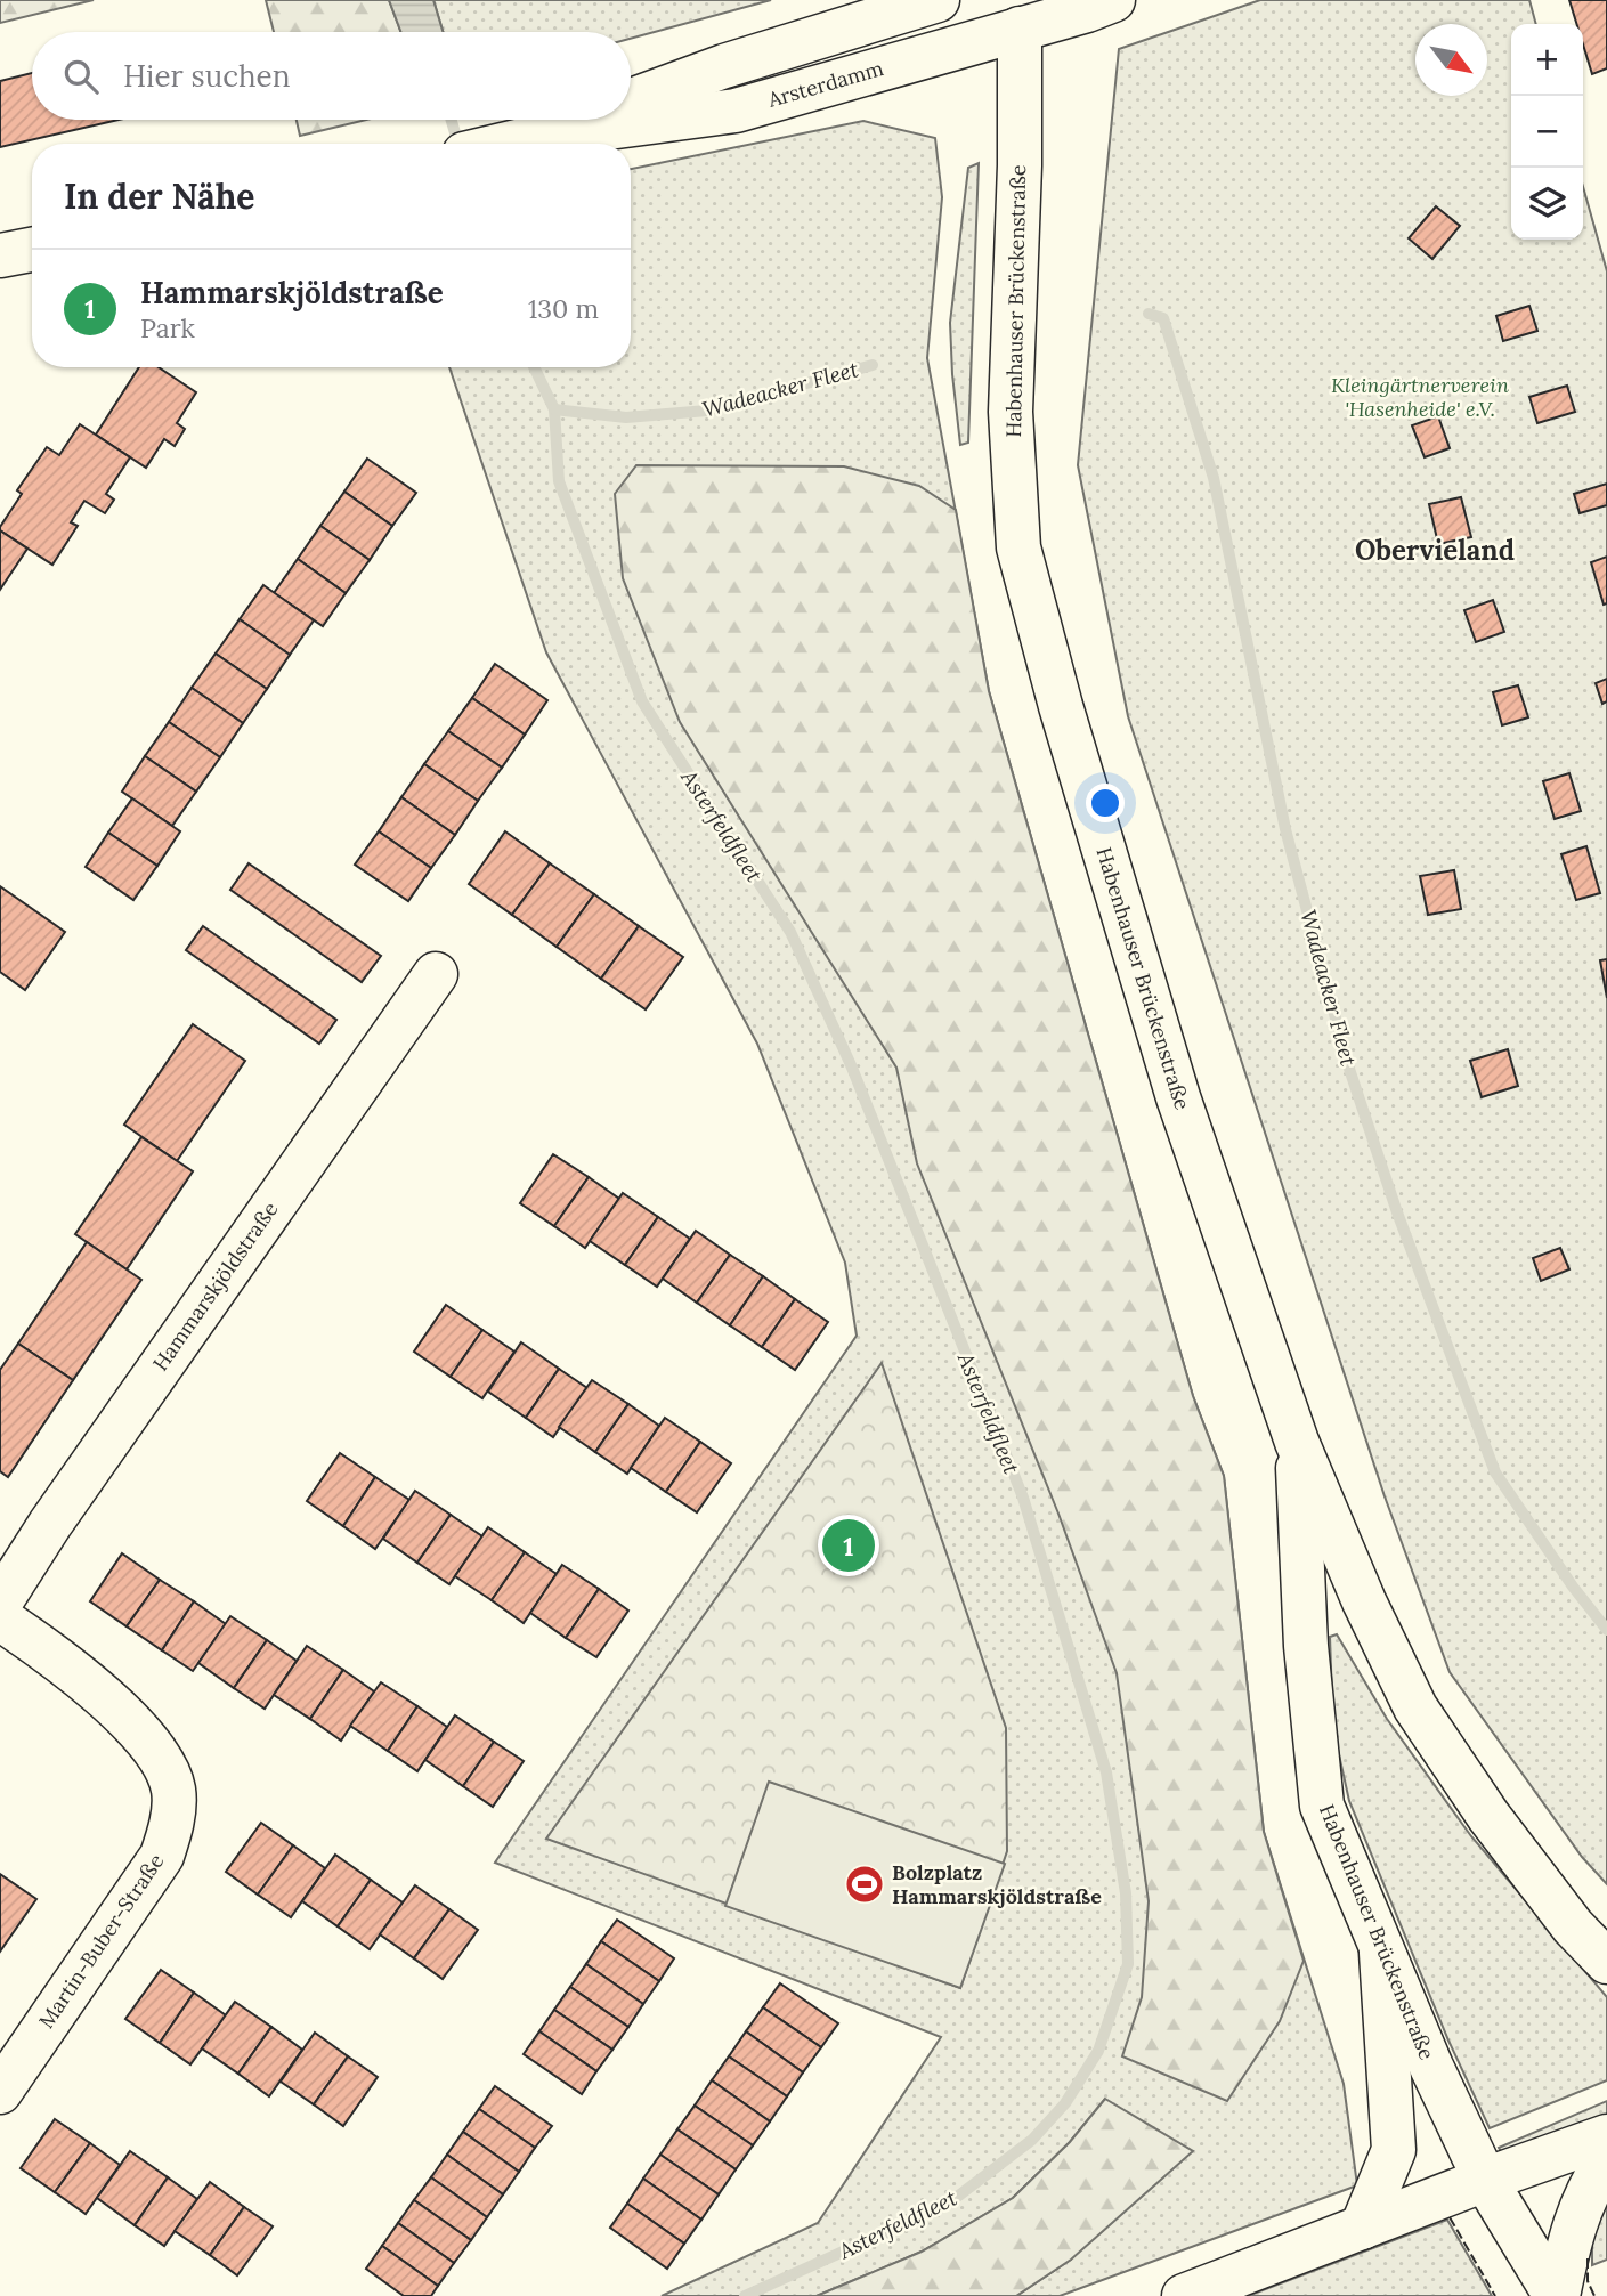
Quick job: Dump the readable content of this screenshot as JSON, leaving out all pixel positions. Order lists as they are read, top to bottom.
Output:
{
  "streets": {
    "main road": [
      "Arsterdamm",
      "Habenhauser Brückenstraße",
      "Hammarskjöldstraße",
      "Martin-Buber-Straße"
    ]
  },
  "crossings": [
    ["Arsterdamm", "Habenhauser Brückenstraße"]
  ],
  "districts": ["Obervieland"],
  "water": ["Wadeacker Fleet", "Asterfeldfleet"],
  "parks": ["Kleingärtnerverein 'Hasenheide' e.V."],
  "places": {
    "sports": ["Bolzplatz Hammarskjöldstraße"]
  },
  "north": "bottom right",
  "page": {
    "map_buttons": ["+", "−"],
    "search": "Hier suchen",
    "heading": "In der Nähe",
    "list": [
      {
        "mark": "1",
        "name": "Hammarskjöldstraße",
        "note": "Park",
        "value": "130 m"
      }
    ],
    "pins": "1"
  }
}
